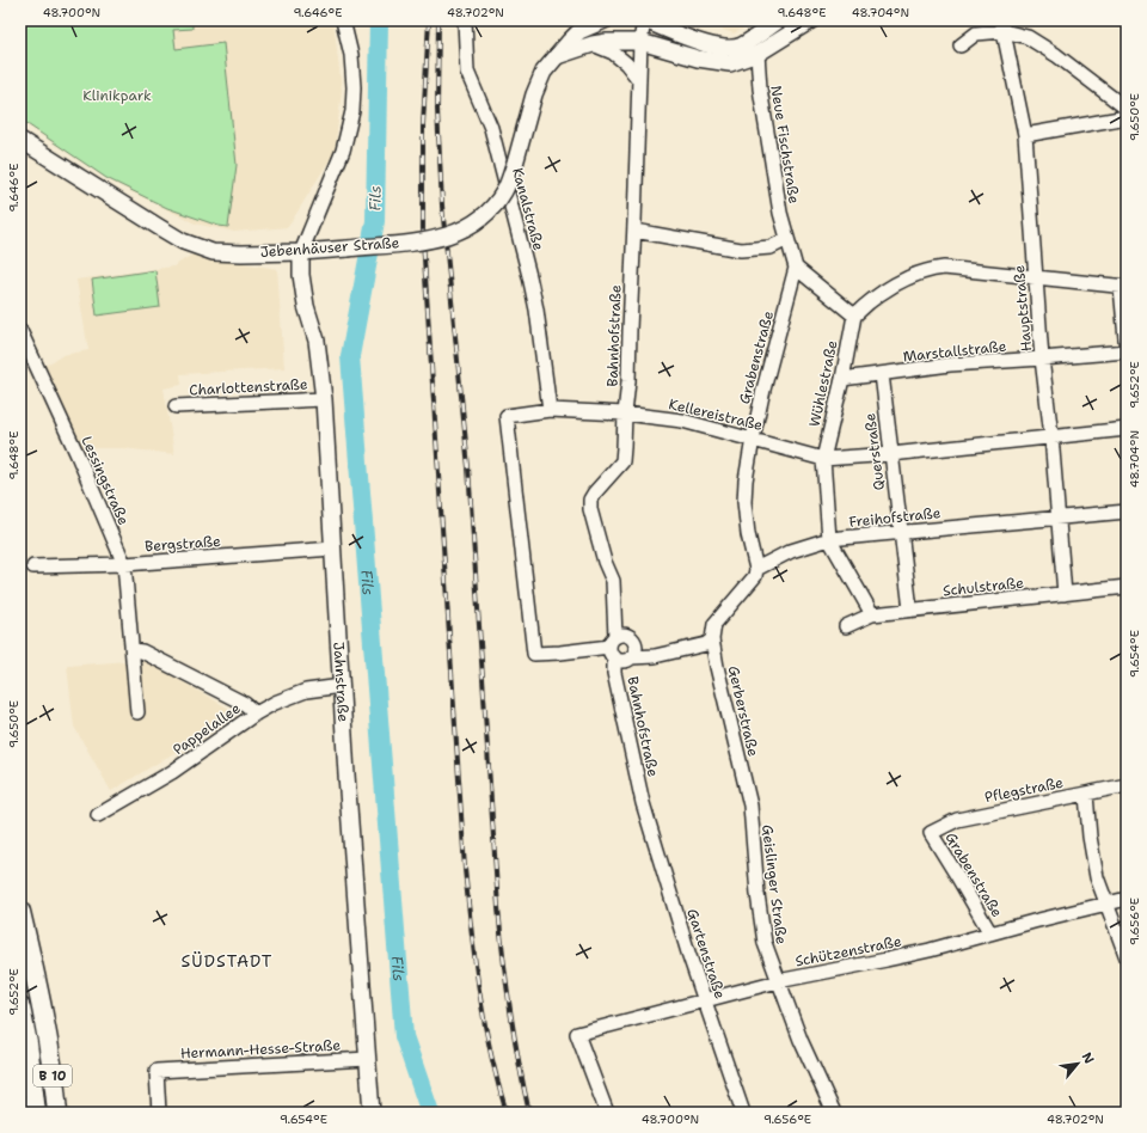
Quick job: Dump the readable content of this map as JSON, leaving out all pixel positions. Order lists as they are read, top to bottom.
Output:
{
  "streets": {
    "highway": ["B 10"],
    "main road": ["Jebenhäuser Straße", "Jahnstraße"],
    "street": [
      "Neue Fischstraße",
      "Kanalstraße",
      "Hauptstraße",
      "Bahnhofstraße",
      "Marstallstraße",
      "Grabenstraße",
      "Wühlestraße",
      "Charlottenstraße",
      "Kellereistraße",
      "Querstraße",
      "Lessingstraße",
      "Freihofstraße",
      "Bergstraße",
      "Schulstraße",
      "Gerberstraße",
      "Pappelallee",
      "Pflegstraße",
      "Geislinger Straße",
      "Schützenstraße",
      "Gartenstraße",
      "Hermann-Hesse-Straße"
    ]
  },
  "crossings": [
    ["Kanalstraße", "Kellereistraße"],
    ["Jebenhäuser Straße", "Jahnstraße"],
    ["Hauptstraße", "Marstallstraße"],
    ["Hauptstraße", "Kellereistraße"],
    ["Hauptstraße", "Freihofstraße"],
    ["Hauptstraße", "Schulstraße"],
    ["Bahnhofstraße", "Kellereistraße"],
    ["Bahnhofstraße", "Gartenstraße"],
    ["Marstallstraße", "Wühlestraße"],
    ["Marstallstraße", "Querstraße"],
    ["Grabenstraße", "Kellereistraße"],
    ["Grabenstraße", "Freihofstraße"],
    ["Grabenstraße", "Pflegstraße"],
    ["Grabenstraße", "Schützenstraße"],
    ["Wühlestraße", "Kellereistraße"],
    ["Wühlestraße", "Freihofstraße"],
    ["Charlottenstraße", "Jahnstraße"],
    ["Kellereistraße", "Querstraße"],
    ["Querstraße", "Freihofstraße"],
    ["Querstraße", "Schulstraße"],
    ["Lessingstraße", "Bergstraße"],
    ["Bergstraße", "Jahnstraße"],
    ["Jahnstraße", "Pappelallee"],
    ["Jahnstraße", "Hermann-Hesse-Straße"],
    ["Gerberstraße", "Geislinger Straße"],
    ["Geislinger Straße", "Schützenstraße"],
    ["Schützenstraße", "Gartenstraße"]
  ],
  "districts": ["SÜDSTADT"],
  "water": ["Fils"],
  "parks": ["Klinikpark"],
  "north": "top right",
  "coordinates": [
    "48.700°N",
    "9.646°E",
    "48.702°N",
    "9.648°E",
    "48.704°N",
    "9.650°E",
    "9.652°E",
    "9.654°E",
    "9.656°E"
  ]
}
